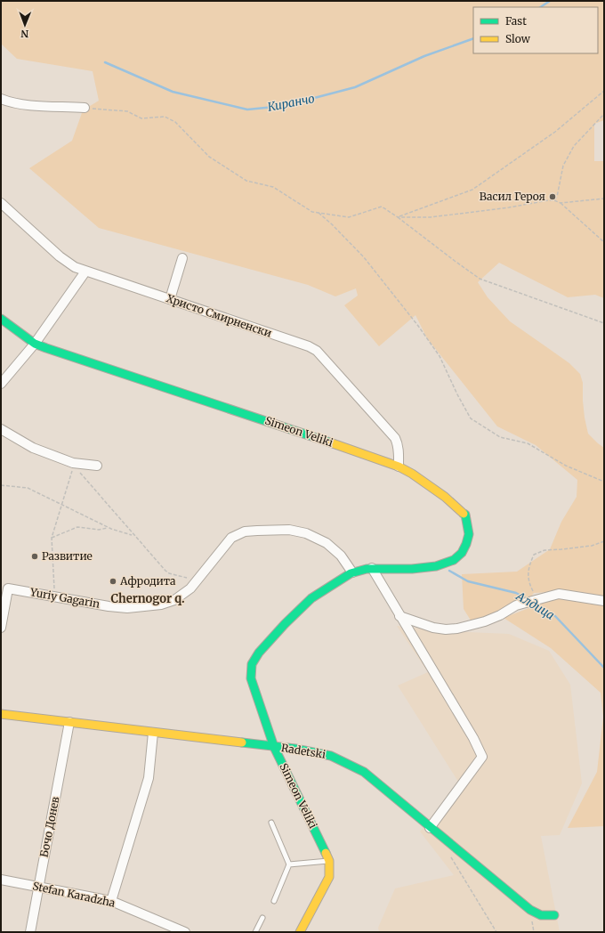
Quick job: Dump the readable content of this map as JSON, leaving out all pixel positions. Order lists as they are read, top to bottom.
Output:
{
  "streets": {
    "street": [
      "Христо Смирненски",
      "Simeon Veliki",
      "Yuriy Gagarin",
      "Radetski",
      "Бочо Донев",
      "Stefan Karadzha"
    ]
  },
  "crossings": [
    ["Христо Смирненски", "Simeon Veliki"],
    ["Simeon Veliki", "Yuriy Gagarin"],
    ["Simeon Veliki", "Radetski"],
    ["Radetski", "Бочо Донев"],
    ["Бочо Донев", "Stefan Karadzha"]
  ],
  "districts": ["Chernogor q."],
  "water": ["Киранчо", "Алдица"],
  "places": ["Васил Героя", "Развитие", "Афродита"],
  "legend": ["Fast", "Slow"],
  "north": "bottom"
}
